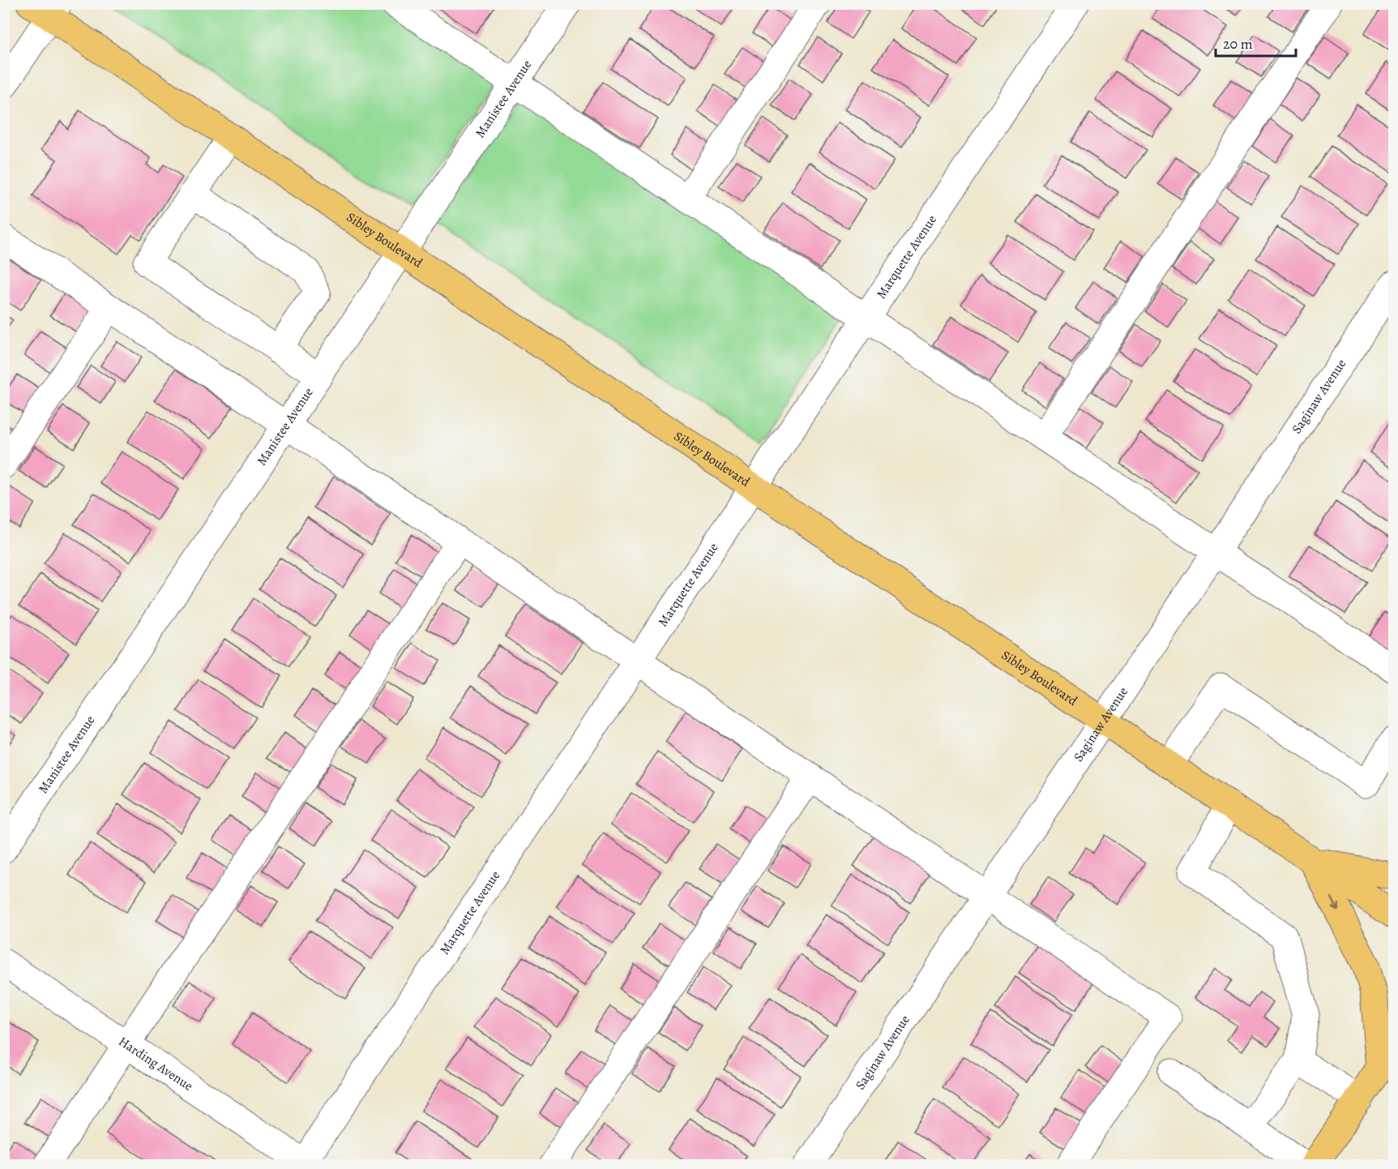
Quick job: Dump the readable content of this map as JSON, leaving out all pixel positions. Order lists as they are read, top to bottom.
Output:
{
  "streets": {
    "main road": ["Sibley Boulevard"],
    "street": [
      "Manistee Avenue",
      "Marquette Avenue",
      "Saginaw Avenue",
      "Harding Avenue"
    ]
  },
  "crossings": [
    ["Manistee Avenue", "Sibley Boulevard"],
    ["Sibley Boulevard", "Marquette Avenue"],
    ["Sibley Boulevard", "Saginaw Avenue"],
    ["Marquette Avenue", "Harding Avenue"]
  ],
  "scale_bar": "20 m"
}
